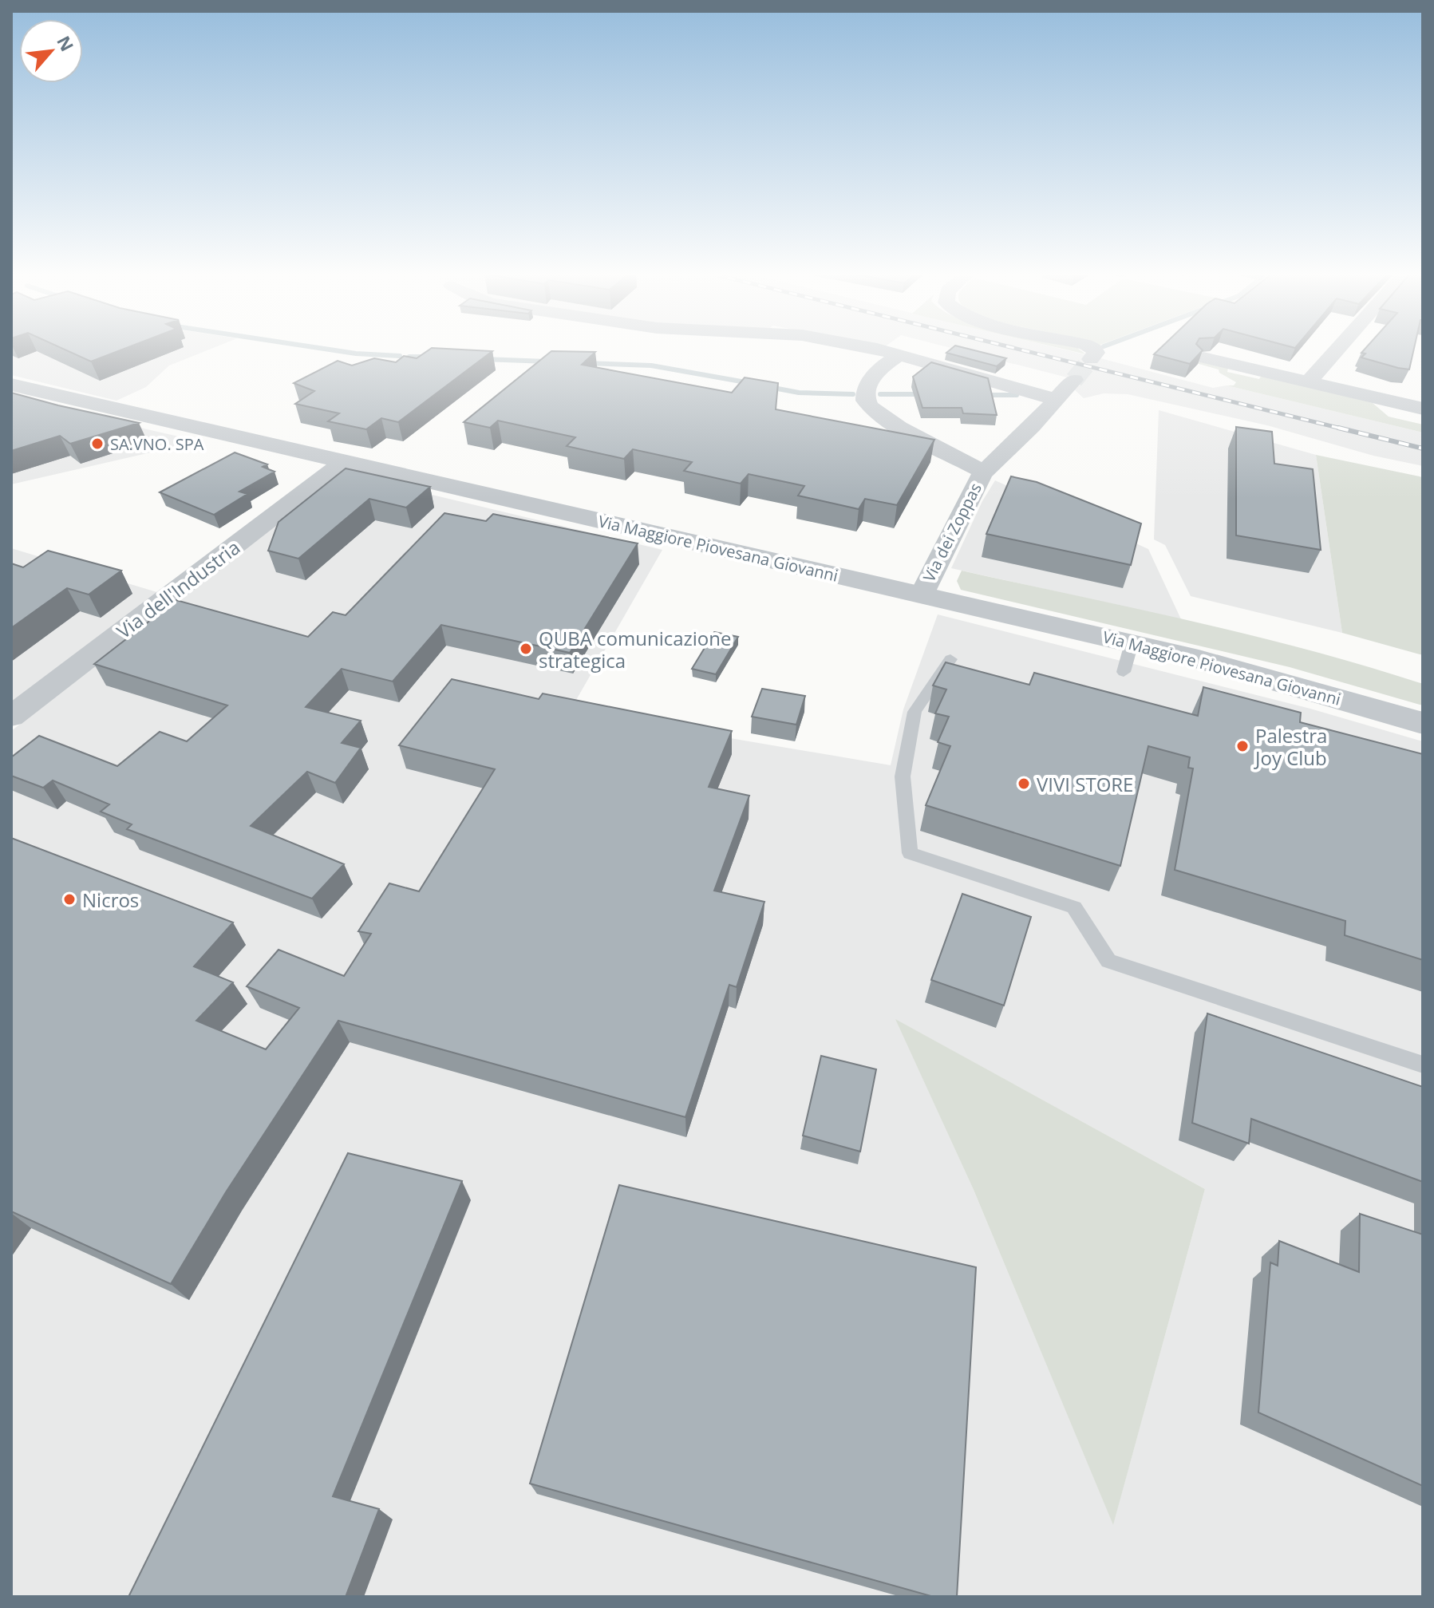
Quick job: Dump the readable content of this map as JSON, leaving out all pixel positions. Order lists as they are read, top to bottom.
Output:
{
  "streets": {
    "street": ["Via dei Zoppas", "Via Maggiore Piovesana Giovanni", "Via dell'Industria"]
  },
  "crossings": [
    ["Via dei Zoppas", "Via Maggiore Piovesana Giovanni"],
    ["Via Maggiore Piovesana Giovanni", "Via dell'Industria"]
  ],
  "places": [
    "SA.VNO. SPA",
    "QUBA comunicazione strategica",
    "Palestra Joy Club",
    "VIVI STORE",
    "Nicros"
  ],
  "north": "top right"
}
